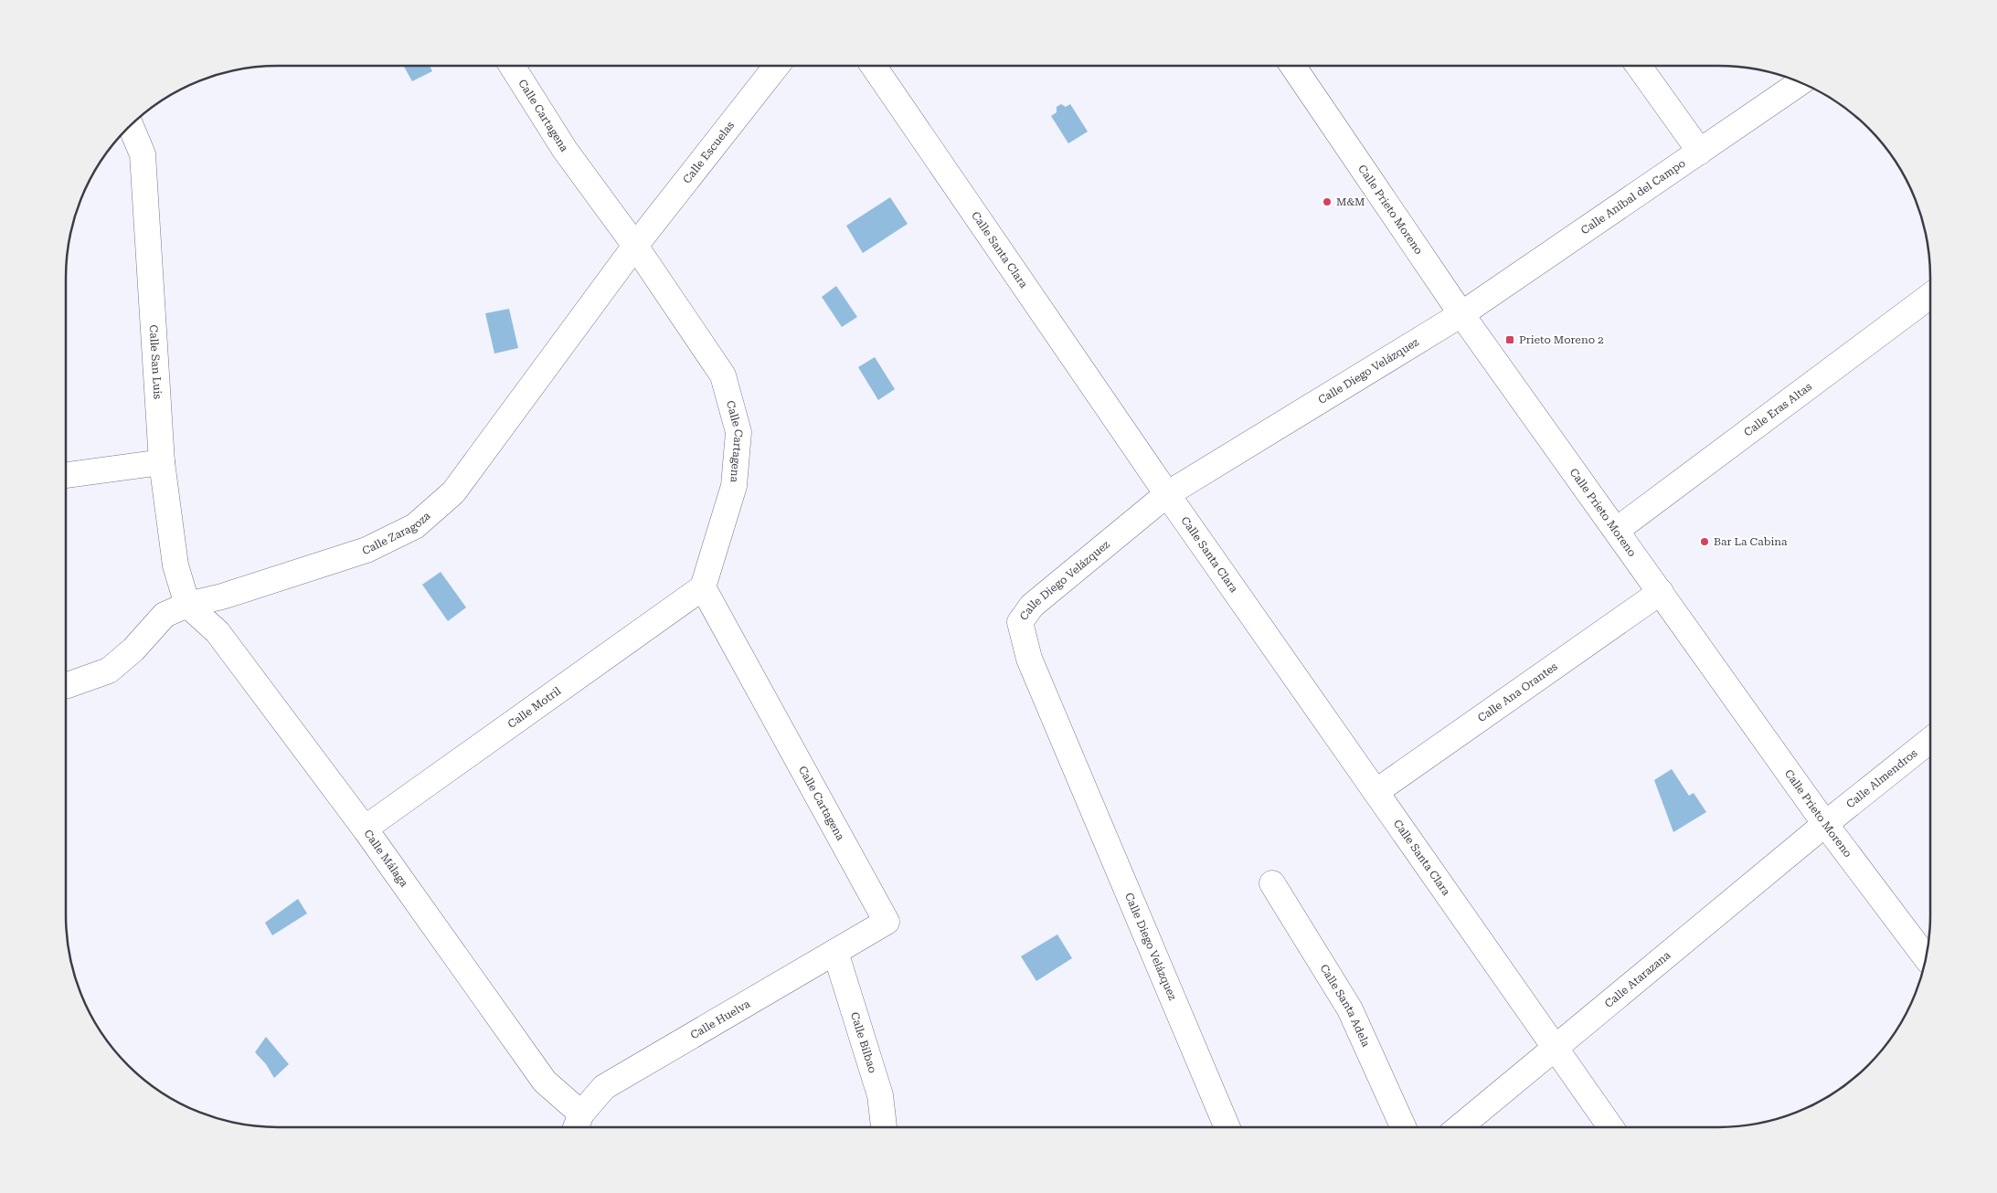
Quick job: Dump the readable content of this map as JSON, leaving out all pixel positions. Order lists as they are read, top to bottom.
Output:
{
  "streets": {
    "street": [
      "Calle Cartagena",
      "Calle Escuelas",
      "Calle Aníbal del Campo",
      "Calle Prieto Moreno",
      "Calle Santa Clara",
      "Calle San Luis",
      "Calle Diego Velázquez",
      "Calle Eras Altas",
      "Calle Zaragoza",
      "Calle Ana Orantes",
      "Calle Motril",
      "Calle Almendros",
      "Calle Málaga",
      "Calle Atarazana",
      "Calle Santa Adela",
      "Calle Huelva",
      "Calle Bilbao"
    ]
  },
  "crossings": [
    ["Calle Cartagena", "Calle Escuelas"],
    ["Calle Cartagena", "Calle Zaragoza"],
    ["Calle Cartagena", "Calle Motril"],
    ["Calle Cartagena", "Calle Huelva"],
    ["Calle Escuelas", "Calle Zaragoza"],
    ["Calle Aníbal del Campo", "Calle Prieto Moreno"],
    ["Calle Aníbal del Campo", "Calle Diego Velázquez"],
    ["Calle Prieto Moreno", "Calle Diego Velázquez"],
    ["Calle Prieto Moreno", "Calle Eras Altas"],
    ["Calle Prieto Moreno", "Calle Ana Orantes"],
    ["Calle Prieto Moreno", "Calle Almendros"],
    ["Calle Prieto Moreno", "Calle Atarazana"],
    ["Calle Santa Clara", "Calle Diego Velázquez"],
    ["Calle Santa Clara", "Calle Ana Orantes"],
    ["Calle Santa Clara", "Calle Atarazana"],
    ["Calle San Luis", "Calle Zaragoza"],
    ["Calle San Luis", "Calle Málaga"],
    ["Calle Zaragoza", "Calle Málaga"],
    ["Calle Motril", "Calle Málaga"],
    ["Calle Almendros", "Calle Atarazana"],
    ["Calle Málaga", "Calle Huelva"],
    ["Calle Huelva", "Calle Bilbao"]
  ],
  "places": {
    "other": ["M&M", "Bar La Cabina"],
    "transit": ["Prieto Moreno 2"]
  }
}
